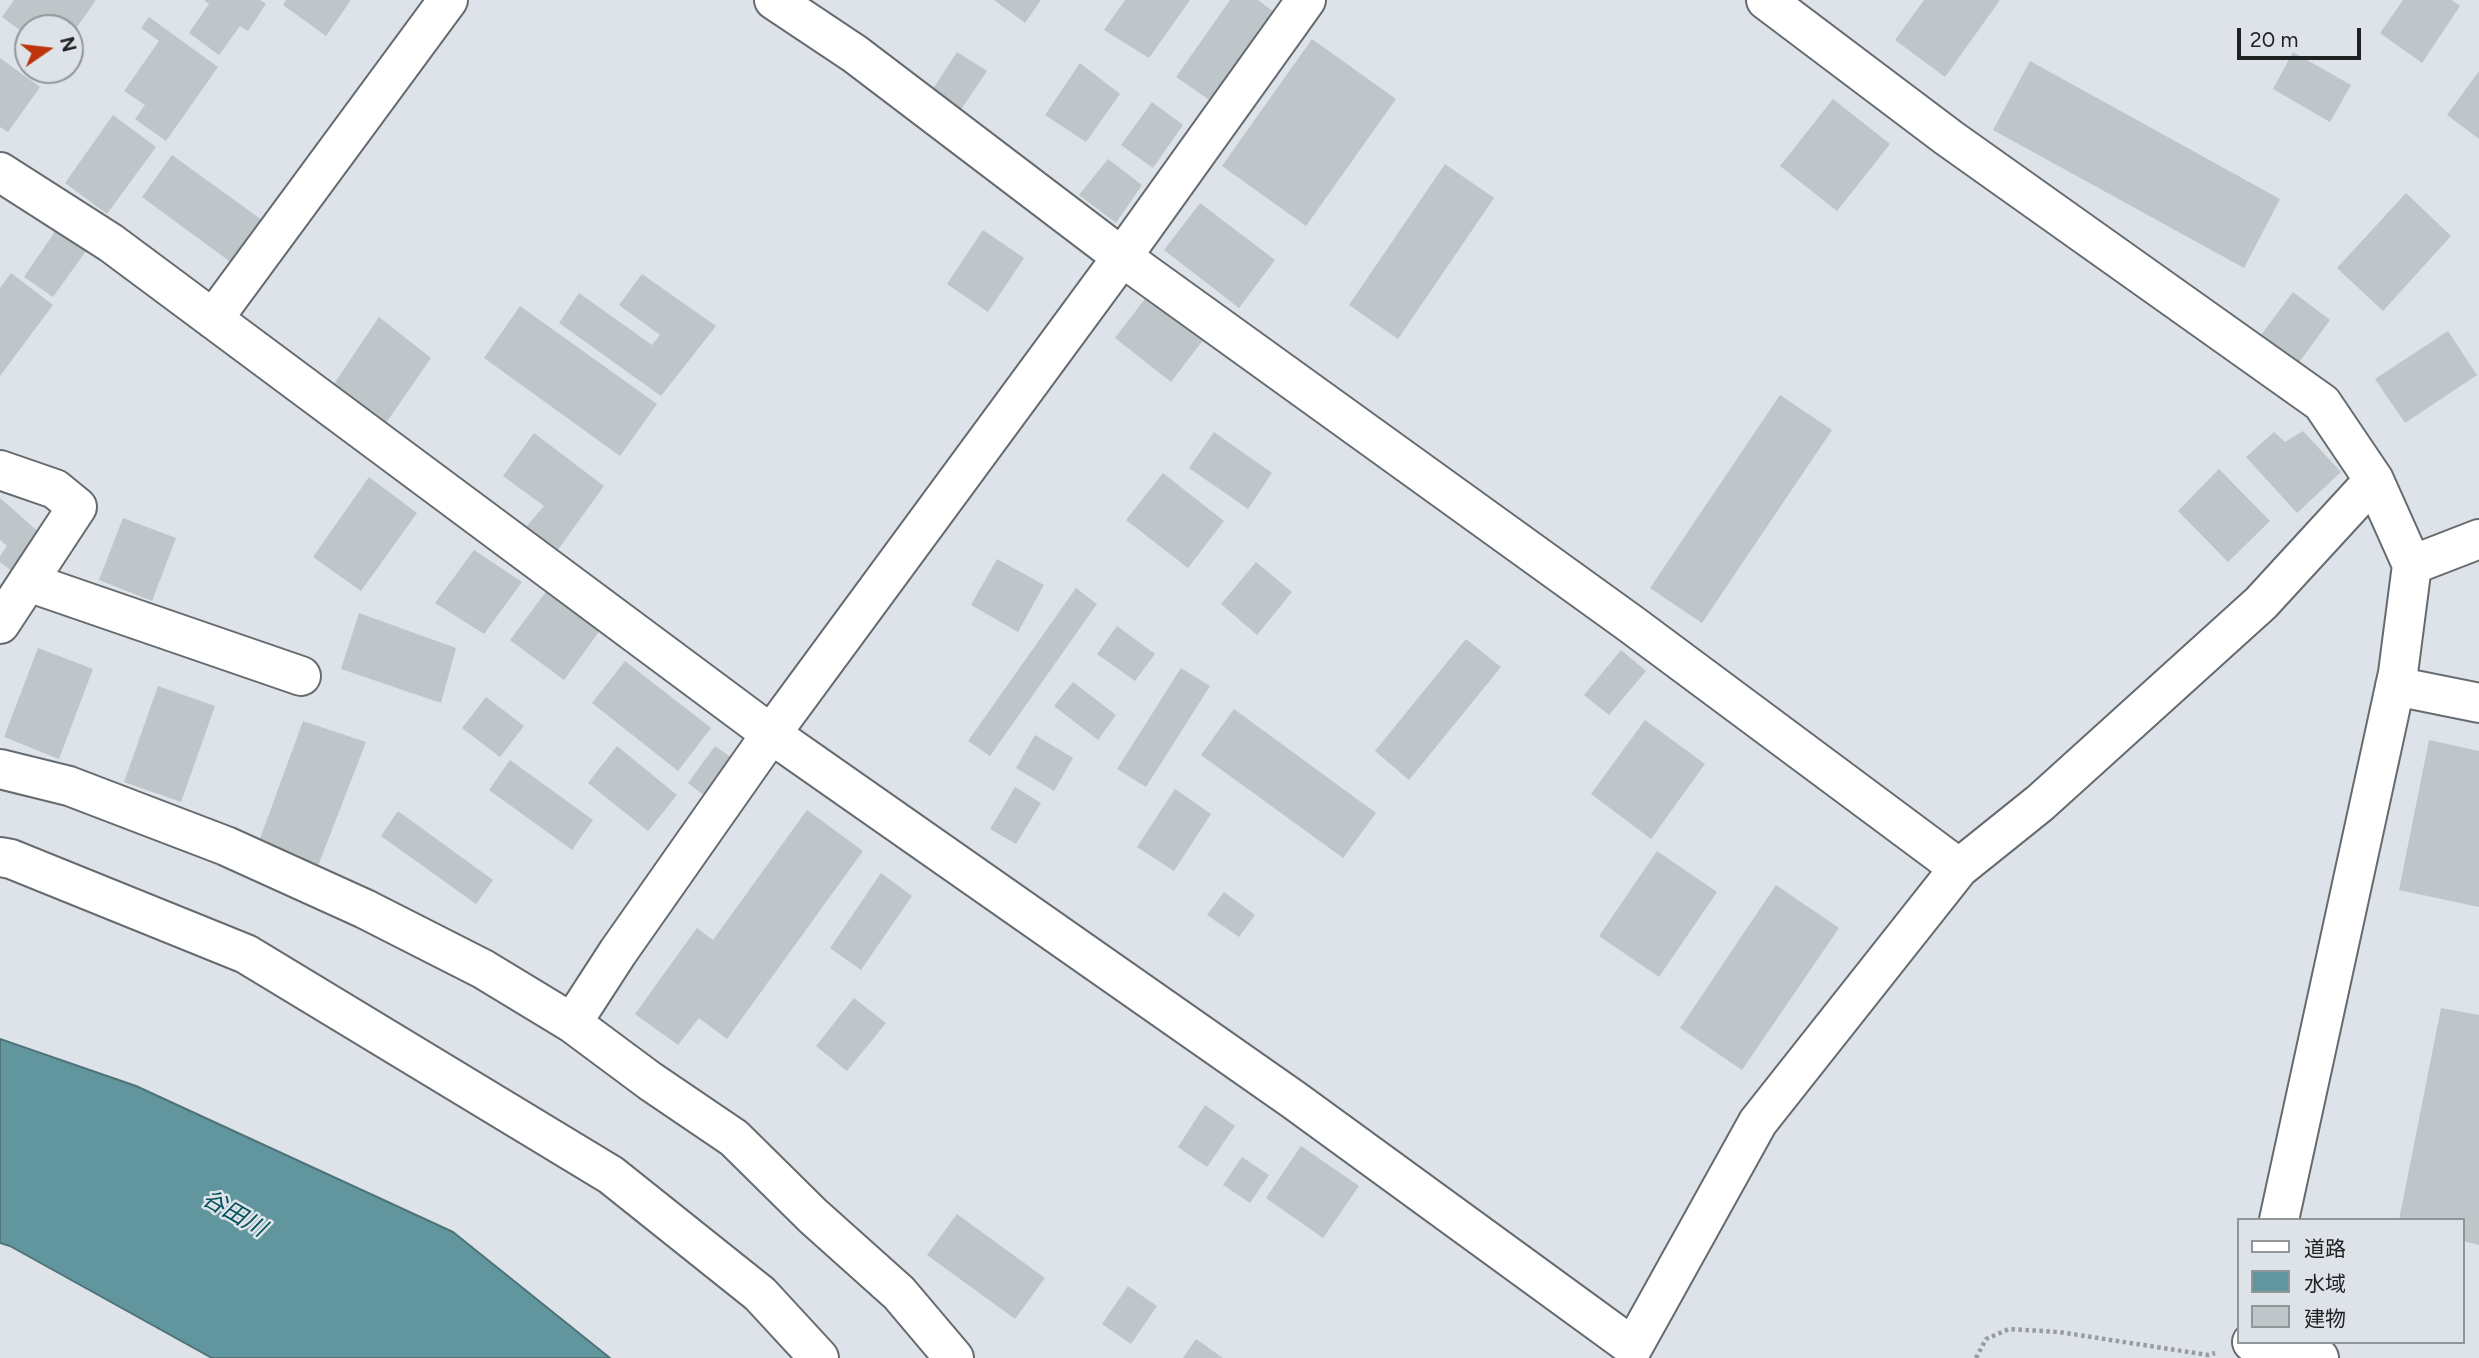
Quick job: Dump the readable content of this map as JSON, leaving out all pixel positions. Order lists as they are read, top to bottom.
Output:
{
  "water": ["谷田川"],
  "legend": ["道路", "水域", "建物"],
  "scale_bar": "20 m",
  "north": "right"
}
